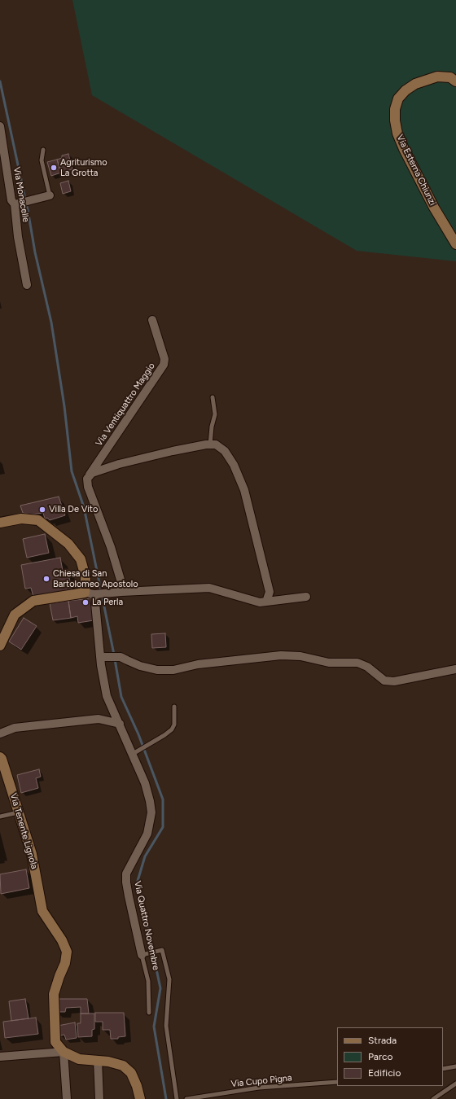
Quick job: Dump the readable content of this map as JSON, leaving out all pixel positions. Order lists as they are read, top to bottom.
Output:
{
  "streets": {
    "main road": ["Via Esterna Chiunzi", "Via Tenente Lignola"],
    "street": ["Via Monacelle", "Via Ventiquattro Maggio", "Via Quattro Novembre"],
    "lane": ["Via Cupo Pigna"]
  },
  "places": [
    "Agriturismo La Grotta",
    "Villa De Vito",
    "Chiesa di San Bartolomeo Apostolo",
    "La Perla"
  ],
  "legend": ["Strada", "Parco", "Edificio"]
}
